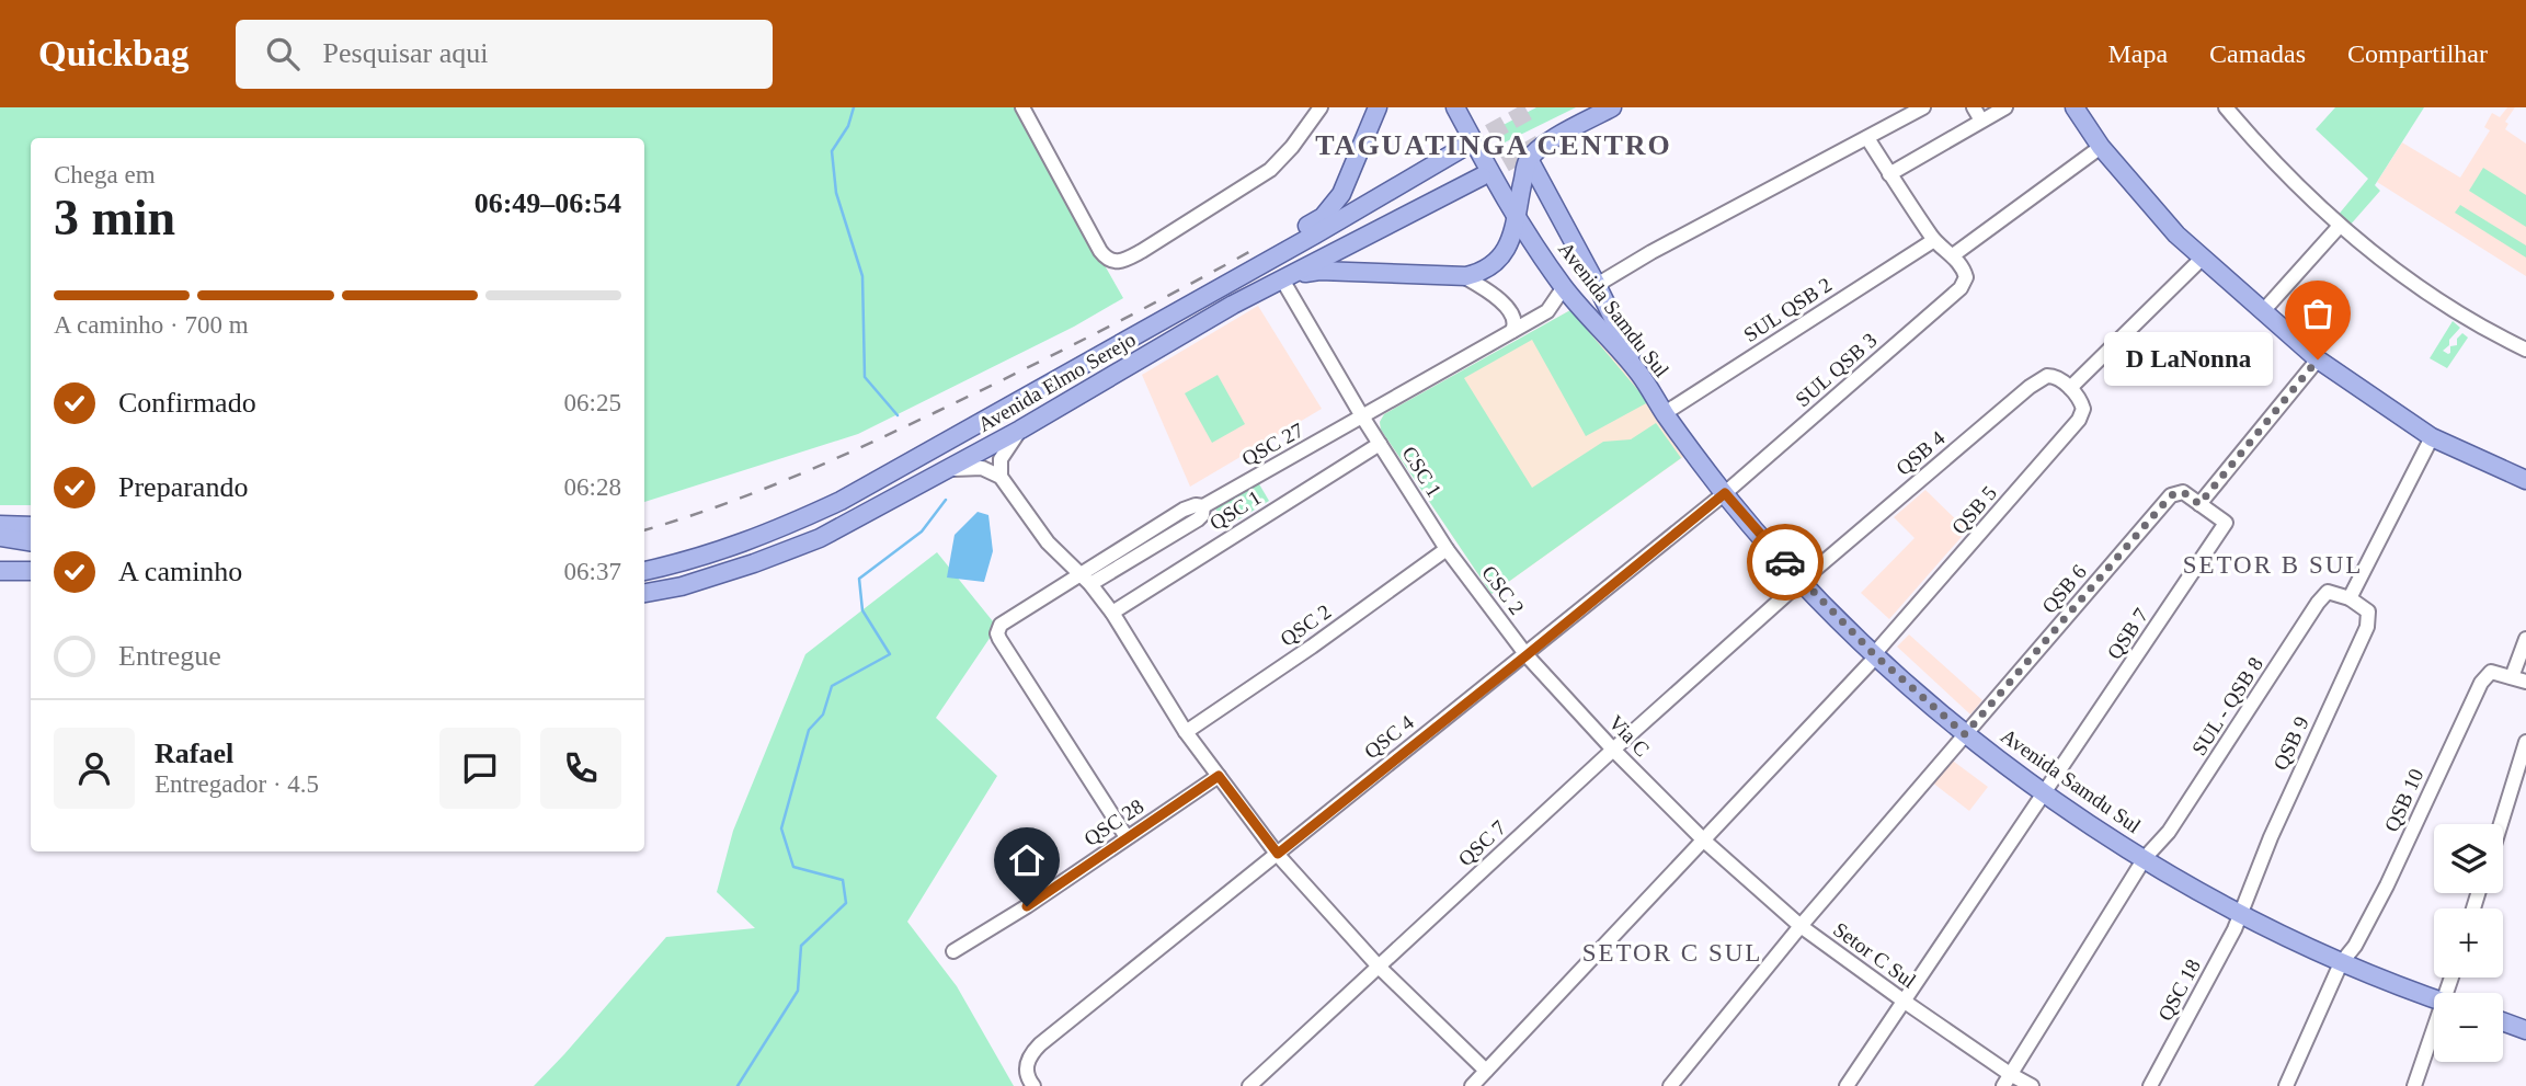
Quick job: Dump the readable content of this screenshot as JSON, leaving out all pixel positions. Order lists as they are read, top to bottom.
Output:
{
  "streets": {
    "main road": ["Avenida Samdu Sul", "Avenida Elmo Serejo"],
    "street": [
      "SUL QSB 2",
      "SUL QSB 3",
      "QSC 27",
      "QSB 4",
      "CSC 1",
      "QSC 1",
      "QSB 5",
      "QSB 6",
      "CSC 2",
      "QSC 2",
      "QSB 7",
      "SUL - QSB 8",
      "Via C",
      "QSC 4",
      "QSB 9",
      "QSB 10",
      "QSC 28",
      "QSC 7",
      "Setor C Sul",
      "QSC 18"
    ]
  },
  "crossings": [
    ["Avenida Samdu Sul", "SUL QSB 2"],
    ["Avenida Samdu Sul", "SUL QSB 3"],
    ["Avenida Samdu Sul", "Avenida Elmo Serejo"],
    ["Avenida Samdu Sul", "QSC 27"],
    ["Avenida Samdu Sul", "QSB 4"],
    ["Avenida Samdu Sul", "QSB 5"],
    ["Avenida Samdu Sul", "QSB 6"],
    ["Avenida Samdu Sul", "QSB 7"],
    ["Avenida Samdu Sul", "SUL - QSB 8"],
    ["Avenida Samdu Sul", "QSB 9"],
    ["Avenida Samdu Sul", "QSB 10"],
    ["Avenida Samdu Sul", "QSC 7"],
    ["Avenida Samdu Sul", "QSC 18"],
    ["SUL QSB 3", "CSC 2"],
    ["SUL QSB 3", "Via C"],
    ["SUL QSB 3", "QSC 4"],
    ["Avenida Elmo Serejo", "CSC 1"],
    ["QSC 27", "CSC 1"],
    ["QSC 27", "QSC 28"],
    ["QSB 4", "QSB 5"],
    ["QSB 4", "QSC 7"],
    ["CSC 1", "QSC 1"],
    ["CSC 1", "CSC 2"],
    ["CSC 1", "QSC 2"],
    ["QSB 6", "QSB 7"],
    ["CSC 2", "QSC 2"],
    ["CSC 2", "Via C"],
    ["CSC 2", "QSC 4"],
    ["SUL - QSB 8", "QSB 9"],
    ["Via C", "QSC 4"],
    ["Via C", "QSC 7"],
    ["Via C", "Setor C Sul"],
    ["QSB 9", "QSC 18"]
  ],
  "districts": ["TAGUATINGA CENTRO", "SETOR B SUL", "SETOR C SUL"],
  "places": ["D LaNonna"],
  "page": {
    "header": "Quickbag",
    "search": "Pesquisar aqui",
    "nav": ["Mapa", "Camadas", "Compartilhar"],
    "heading": ["3 min", "Chega em", "06:49–06:54"],
    "panel": ["Rafael", "Entregador · 4.5"],
    "bar": "A caminho · 700 m",
    "bubble": "D LaNonna",
    "list": [
      ["Confirmado", "06:25"],
      ["Preparando", "06:28"],
      ["A caminho", "06:37"],
      "Entregue"
    ],
    "map_buttons": ["+", "−"]
  }
}
